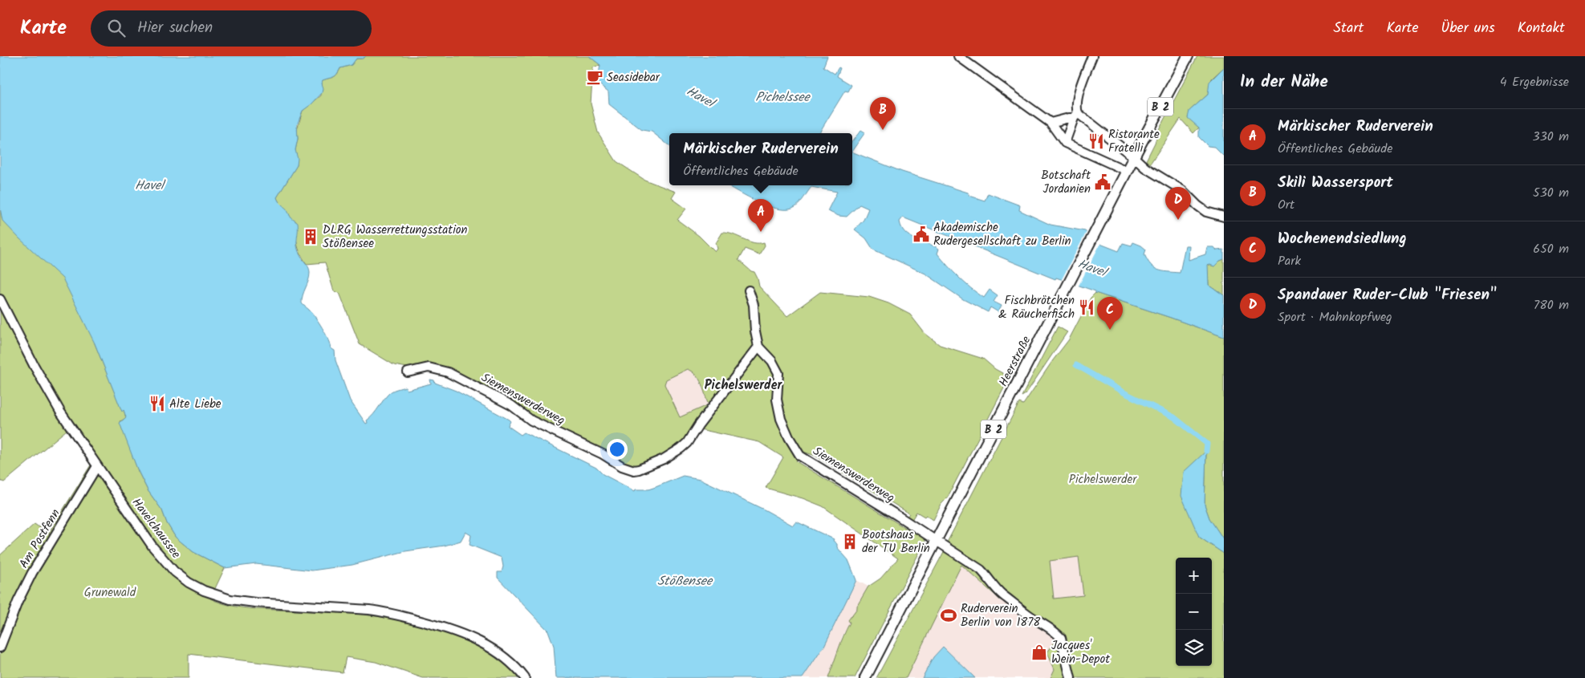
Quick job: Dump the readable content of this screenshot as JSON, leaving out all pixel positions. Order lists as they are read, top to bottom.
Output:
{
  "streets": {
    "main road": ["B 2", "Heerstraße"],
    "street": ["Siemenswerderweg", "Havelchaussee", "Am Postfenn"]
  },
  "crossings": [
    ["Heerstraße", "Siemenswerderweg"],
    ["Havelchaussee", "Am Postfenn"]
  ],
  "districts": ["Pichelswerder"],
  "water": ["Havel", "Pichelssee", "Stößensee"],
  "parks": ["Pichelswerder", "Grunewald"],
  "places": {
    "cafe": ["Seasidebar"],
    "restaurant": ["Ristorante Fratelli", "Fischbrötchen & Räucherfisch", "Alte Liebe"],
    "public building": ["Botschaft Jordanien", "Akademische Rudergesellschaft zu Berlin"],
    "building": ["DLRG Wasserrettungsstation Stößensee", "Bootshaus der TU Berlin"],
    "sports": ["Ruderverein Berlin von 1878"],
    "shop": ["Jacques' Wein-Depot"]
  },
  "page": {
    "header": "Karte",
    "search": "Hier suchen",
    "nav": [
      "Start",
      "Karte",
      "Über uns",
      "Kontakt"
    ],
    "heading": ["In der Nähe", "4 Ergebnisse"],
    "pins": [
      "B",
      "D",
      "A",
      "C"
    ],
    "list": [
      {
        "mark": "A",
        "name": "Märkischer Ruderverein",
        "note": "Öffentliches Gebäude",
        "value": "330 m"
      },
      {
        "mark": "B",
        "name": "Skili Wassersport",
        "note": "Ort",
        "value": "530 m"
      },
      {
        "mark": "C",
        "name": "Wochenendsiedlung",
        "note": "Park",
        "value": "650 m"
      },
      {
        "mark": "D",
        "name": "Spandauer Ruder-Club \"Friesen\"",
        "note": "Sport · Mahnkopfweg",
        "value": "780 m"
      }
    ],
    "popup": ["Märkischer Ruderverein", "Öffentliches Gebäude"],
    "map_buttons": ["+", "−"]
  }
}
